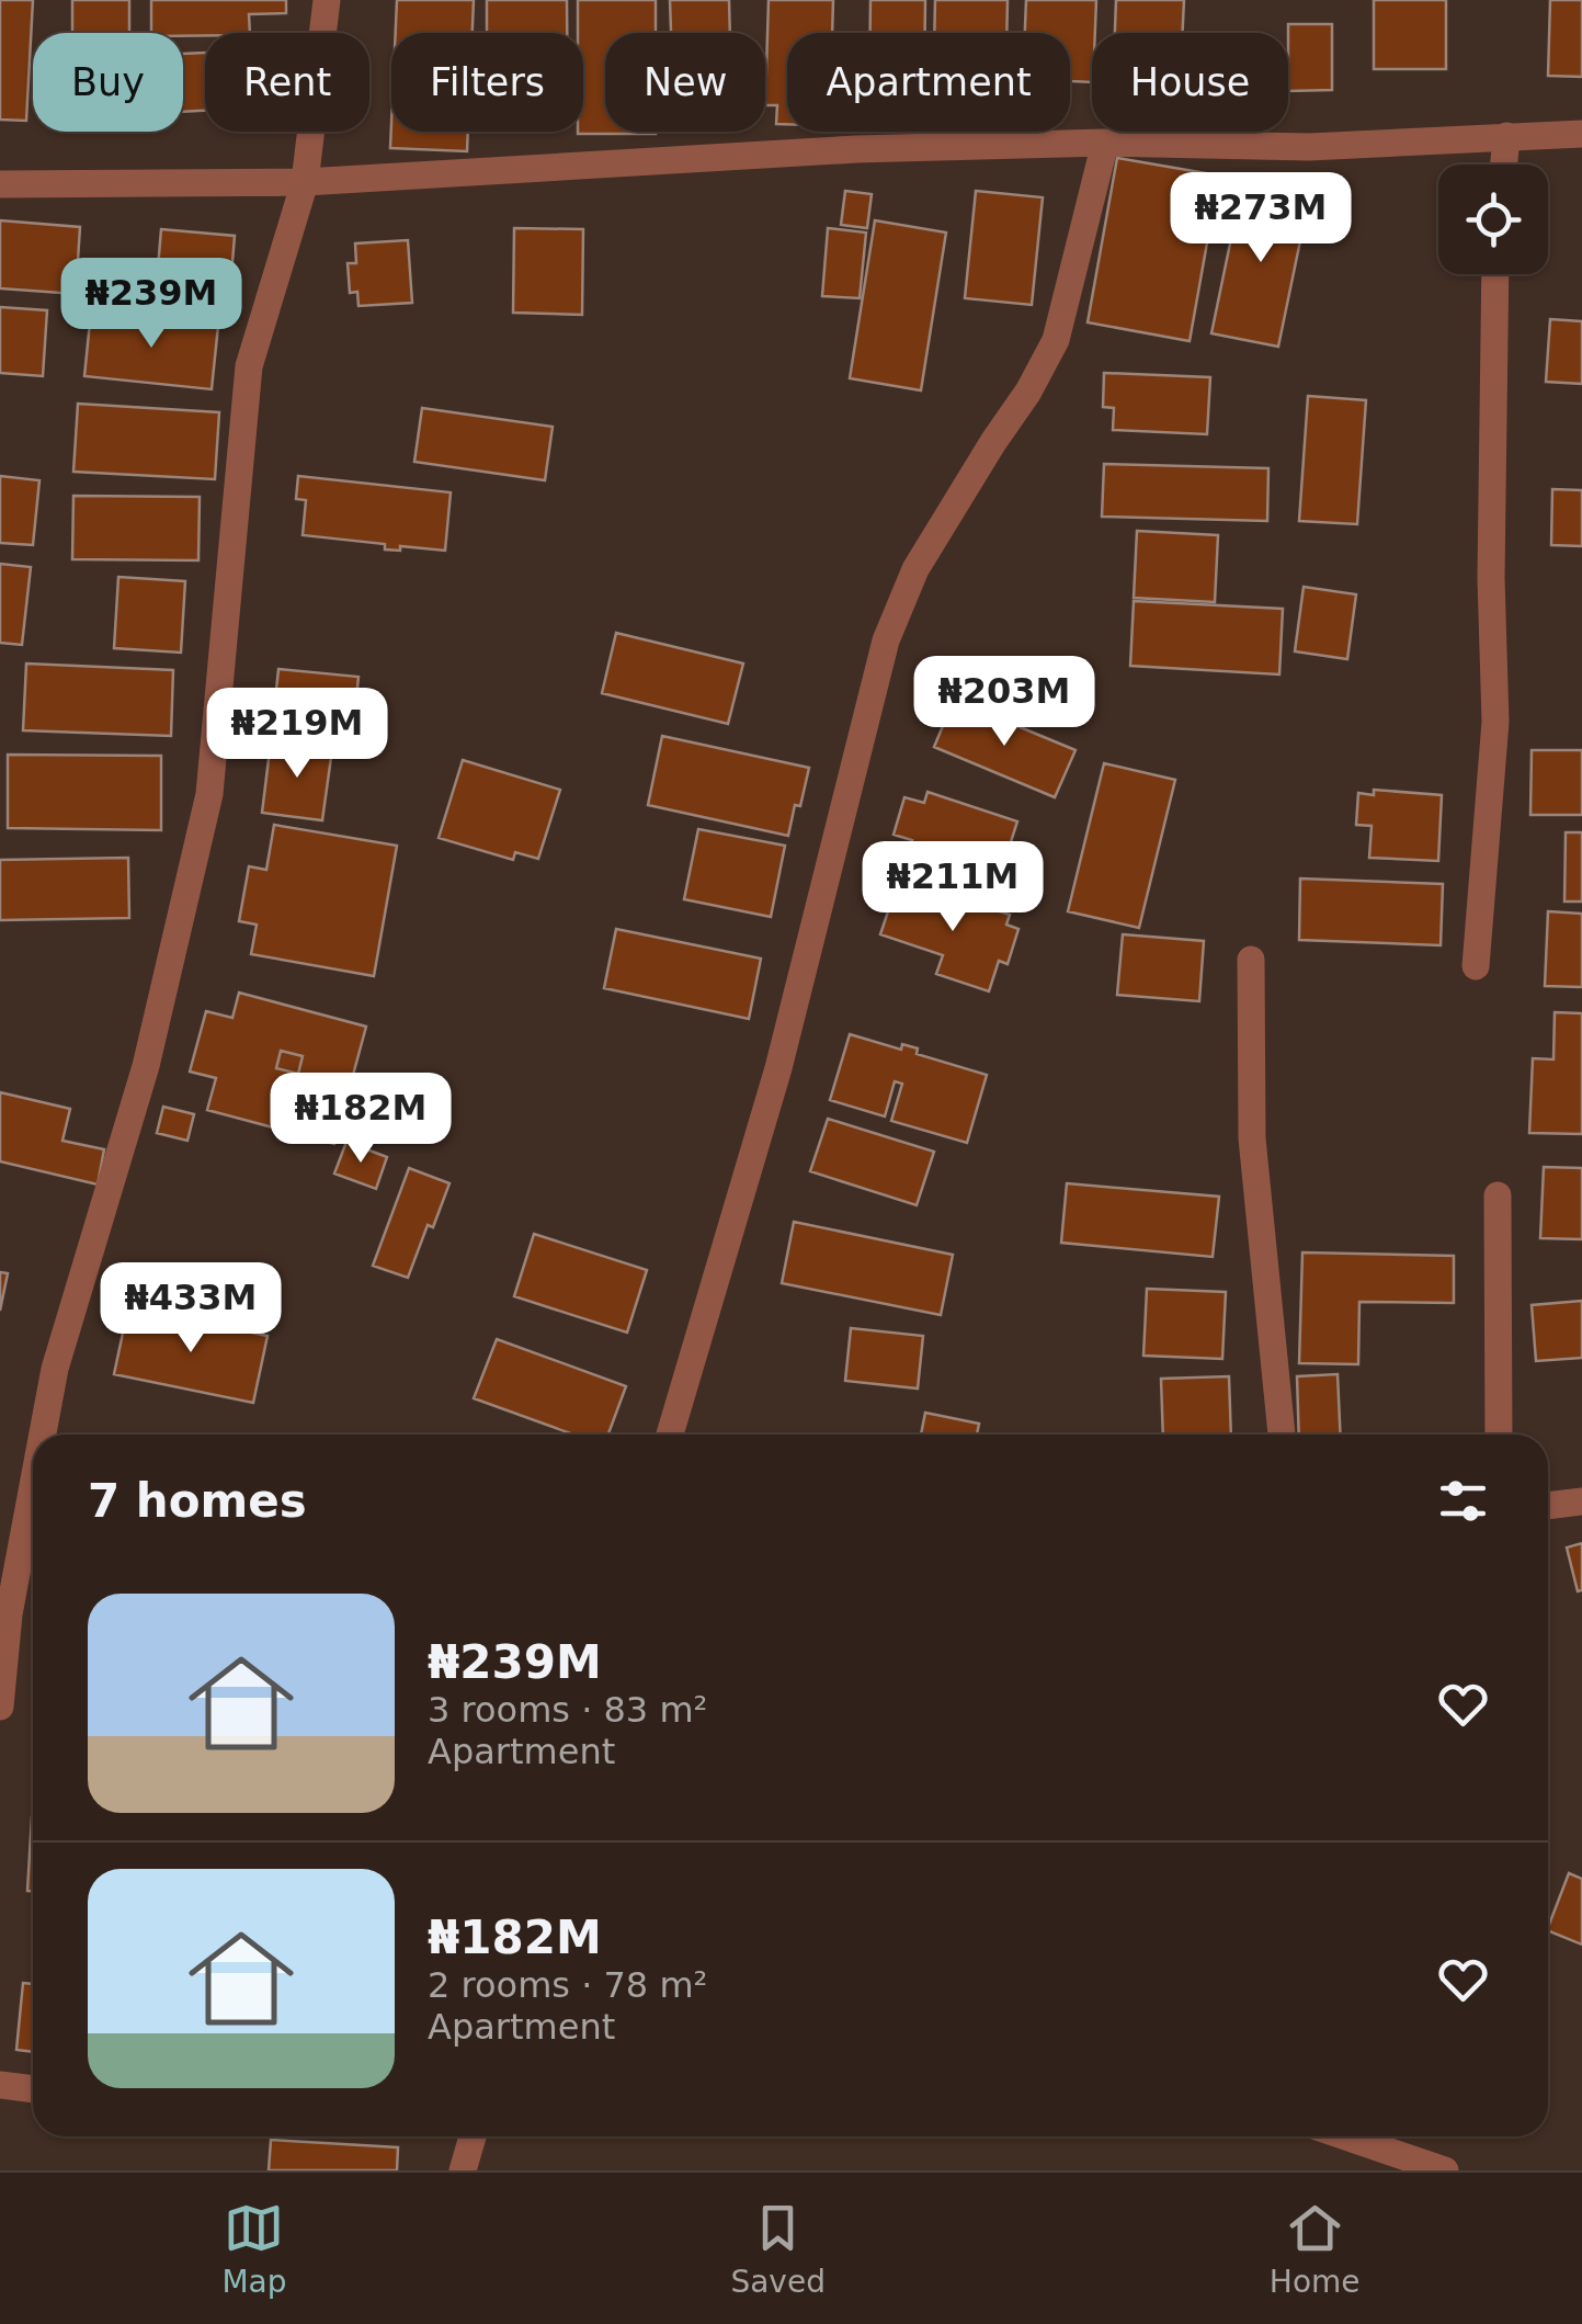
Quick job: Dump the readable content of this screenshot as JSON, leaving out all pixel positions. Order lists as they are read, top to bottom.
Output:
{
  "page": {
    "chip": [
      "Buy",
      "Rent",
      "Filters",
      "New",
      "Apartment",
      "House"
    ],
    "price": [
      "₦273M",
      "₦239M",
      "₦203M",
      "₦219M",
      "₦211M",
      "₦182M",
      "₦433M"
    ],
    "heading": "7 homes",
    "list": [
      {
        "name": "₦239M",
        "note": "3 rooms · 83 m² · Apartment"
      },
      {
        "name": "₦182M",
        "note": "2 rooms · 78 m² · Apartment"
      }
    ],
    "tabs": ["Map", "Saved", "Home"]
  }
}
